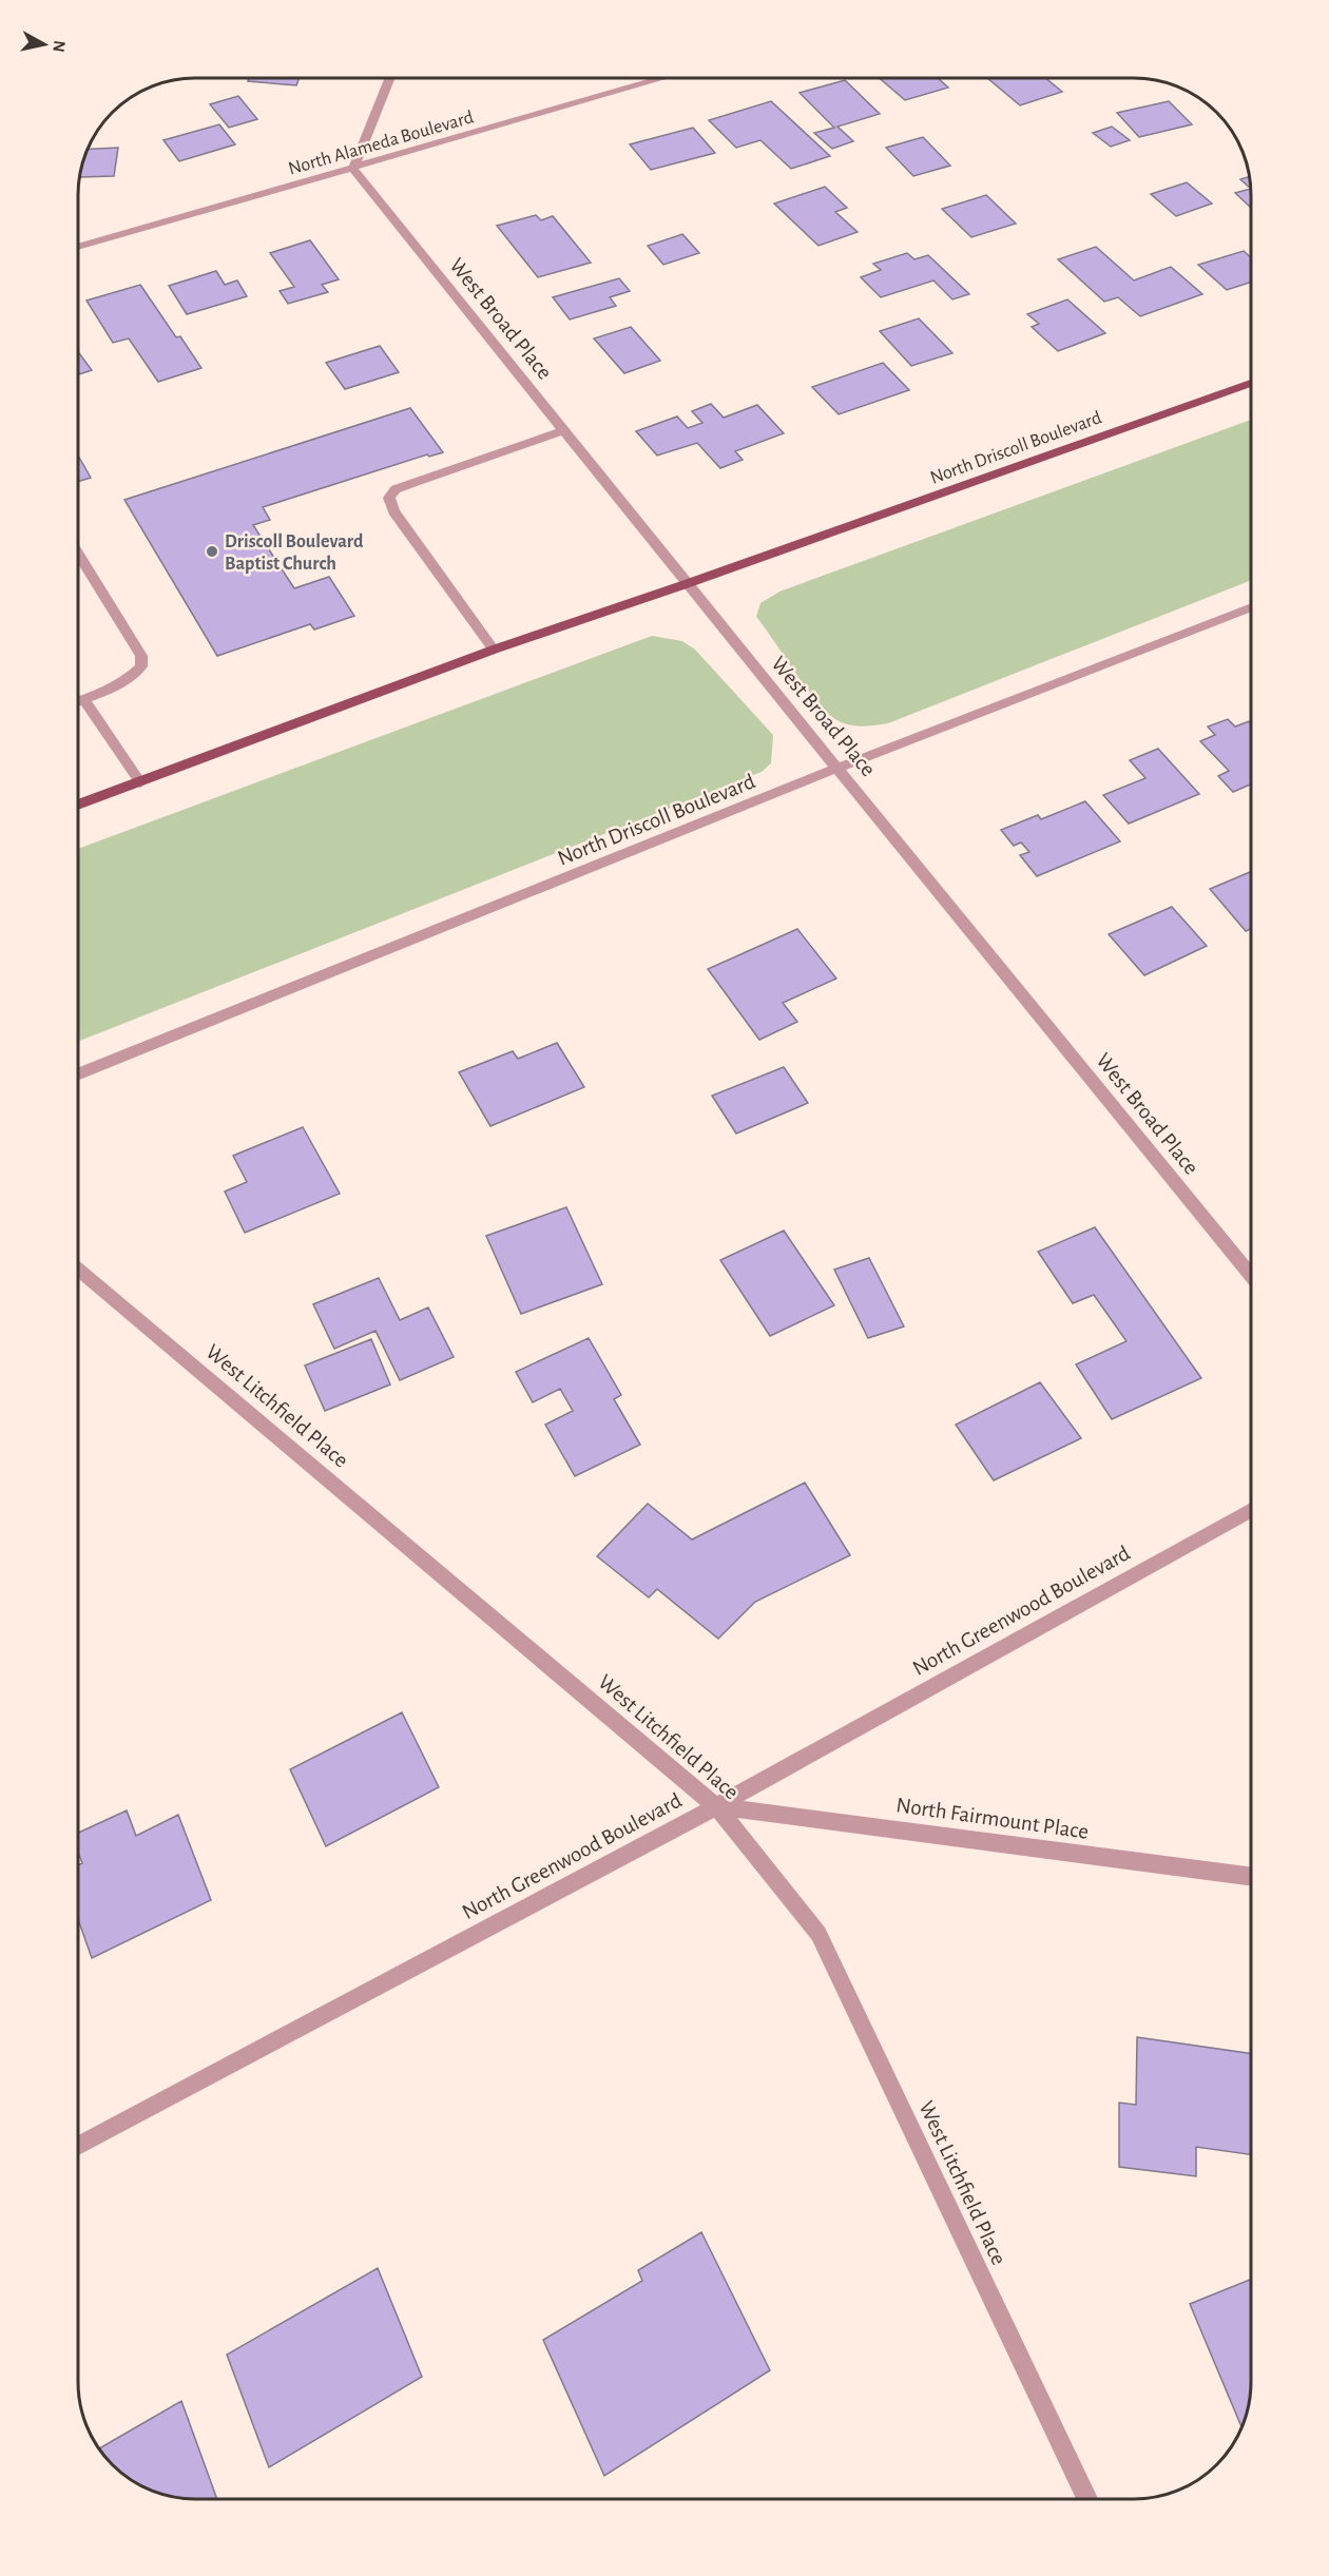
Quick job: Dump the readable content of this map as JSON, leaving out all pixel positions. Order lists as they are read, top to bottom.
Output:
{
  "streets": {
    "main road": ["North Driscoll Boulevard"],
    "street": [
      "North Alameda Boulevard",
      "West Broad Place",
      "West Litchfield Place",
      "North Greenwood Boulevard",
      "North Fairmount Place"
    ]
  },
  "crossings": [
    ["North Alameda Boulevard", "West Broad Place"],
    ["West Broad Place", "North Driscoll Boulevard"],
    ["West Litchfield Place", "North Greenwood Boulevard"],
    ["West Litchfield Place", "North Fairmount Place"],
    ["North Greenwood Boulevard", "North Fairmount Place"]
  ],
  "places": ["Driscoll Boulevard Baptist Church"],
  "north": "right"
}
